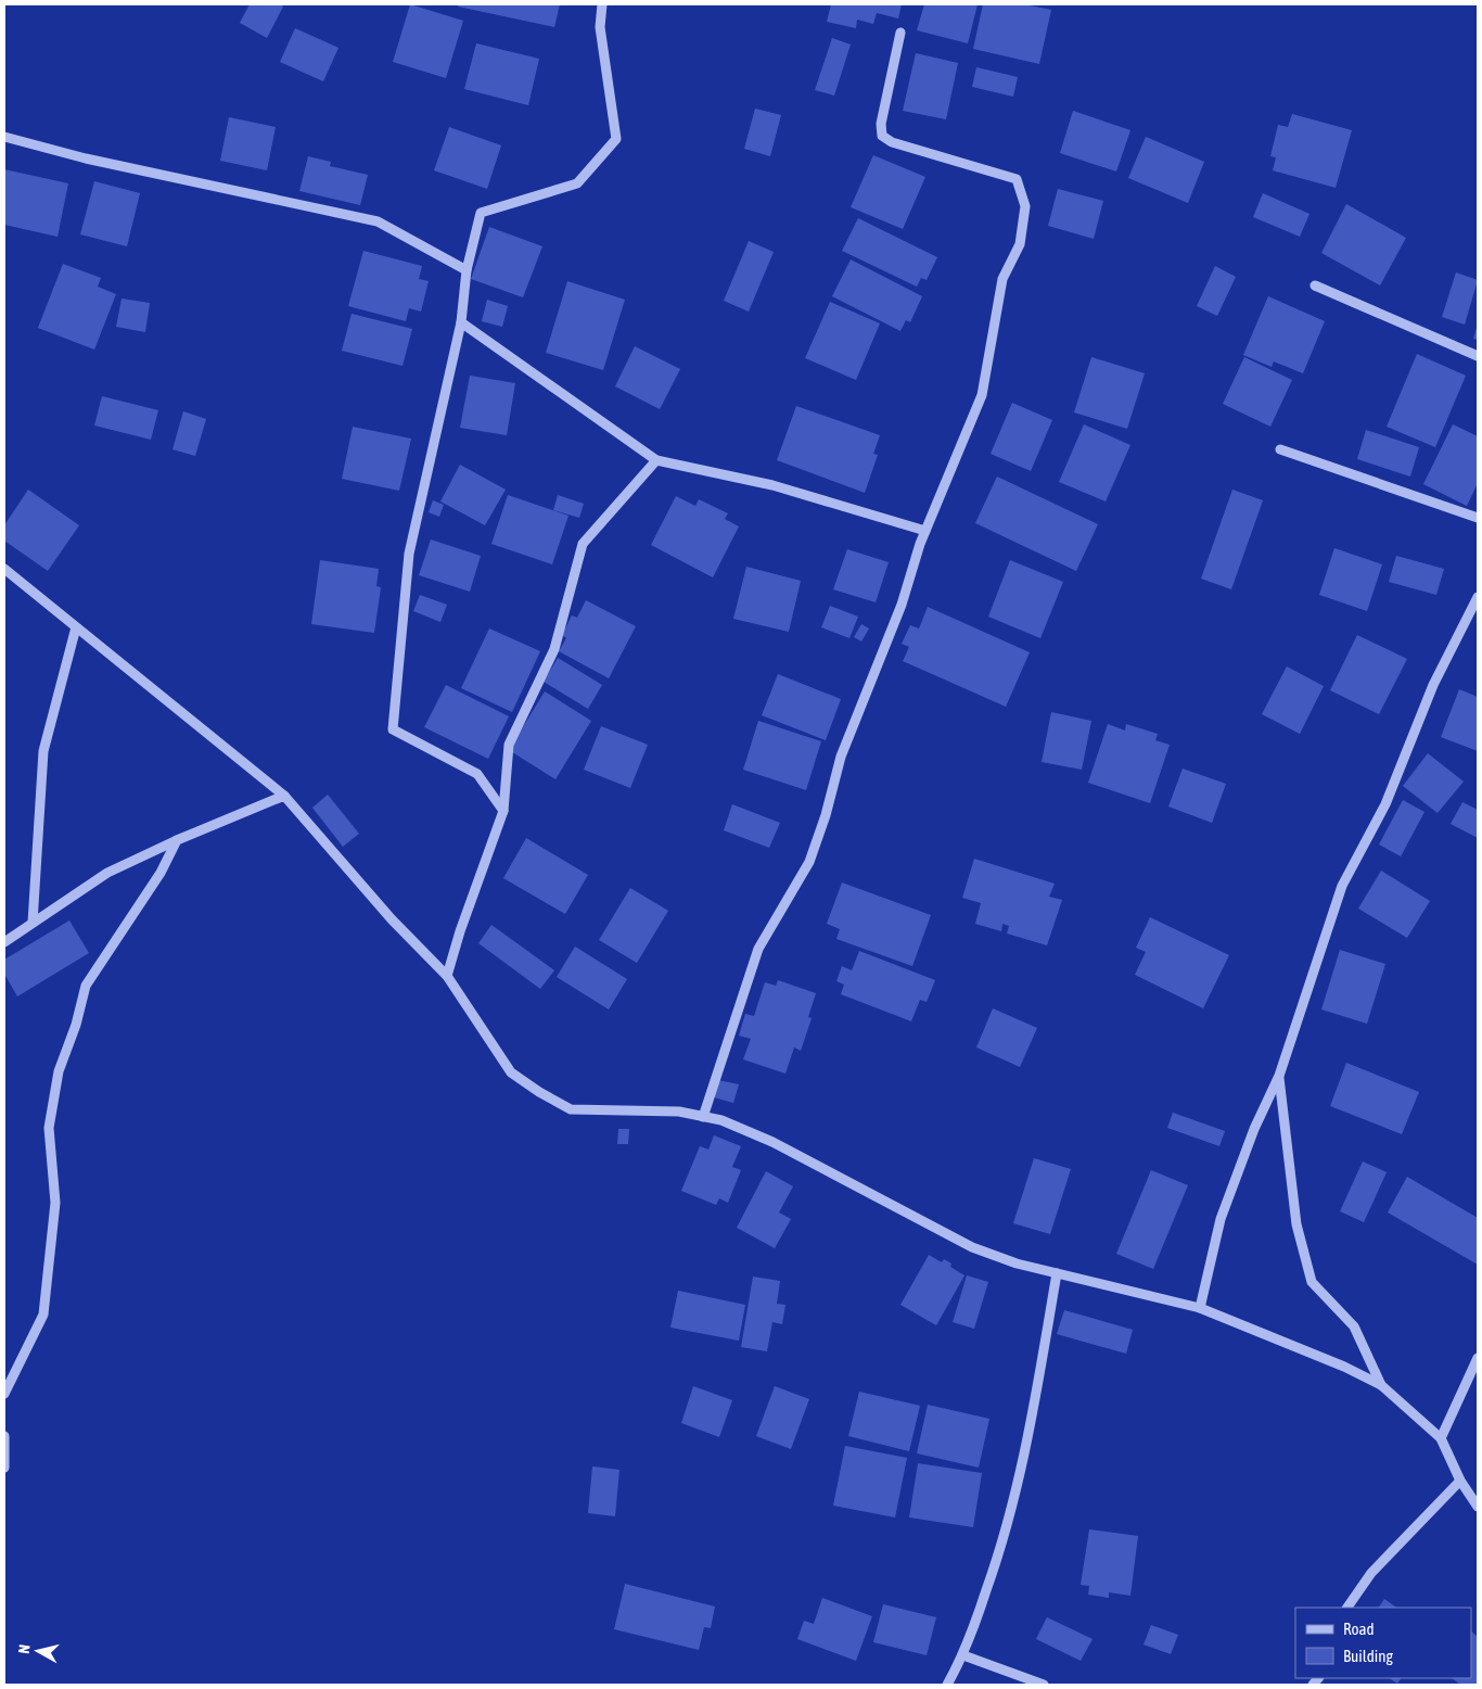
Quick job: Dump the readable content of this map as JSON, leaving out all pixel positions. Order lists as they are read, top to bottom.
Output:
{
  "legend": ["Road", "Building"],
  "north": "left"
}
